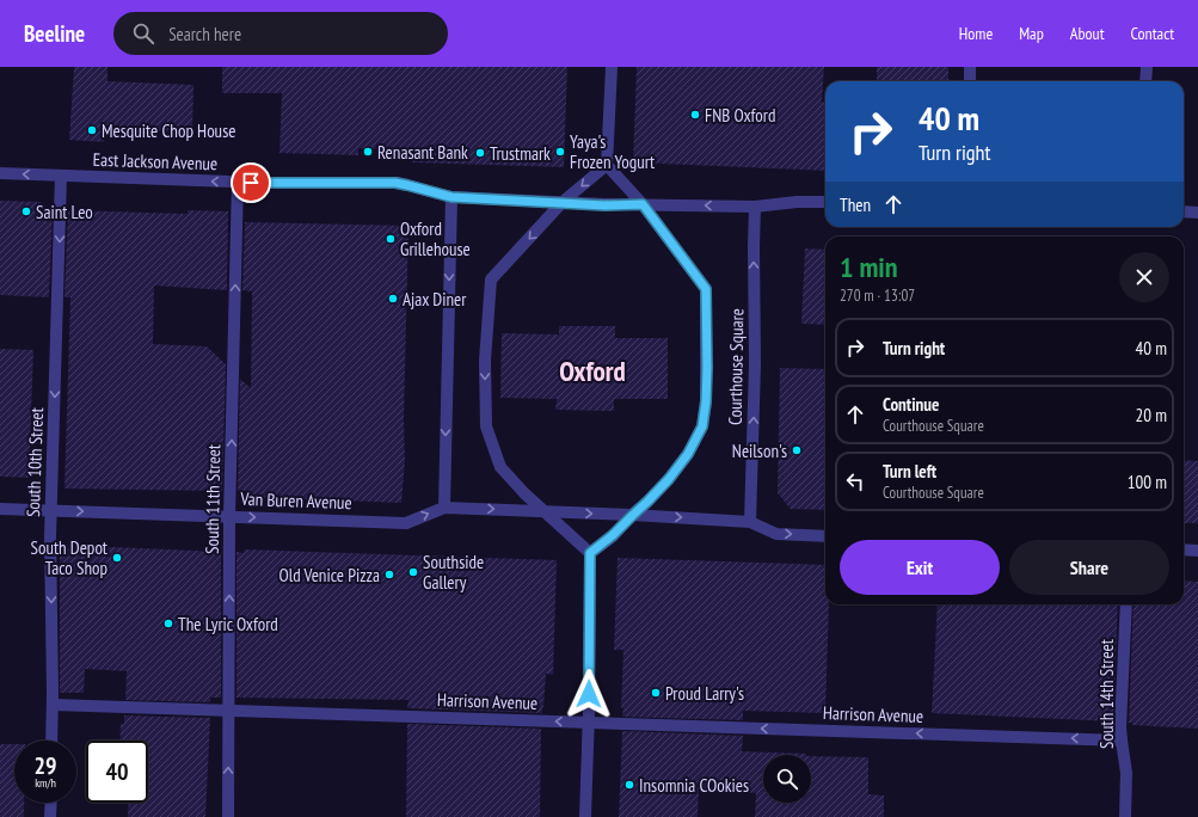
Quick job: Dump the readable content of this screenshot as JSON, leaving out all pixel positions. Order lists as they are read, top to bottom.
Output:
{
  "streets": {
    "street": [
      "East Jackson Avenue",
      "Courthouse Square",
      "South 10th Street",
      "South 11th Street",
      "Van Buren Avenue",
      "South 14th Street",
      "Harrison Avenue"
    ]
  },
  "crossings": [
    ["East Jackson Avenue", "South 10th Street"],
    ["East Jackson Avenue", "South 11th Street"],
    ["South 10th Street", "Van Buren Avenue"],
    ["South 10th Street", "Harrison Avenue"],
    ["South 11th Street", "Van Buren Avenue"],
    ["South 11th Street", "Harrison Avenue"],
    ["South 14th Street", "Harrison Avenue"]
  ],
  "one_way": [
    "East Jackson Avenue",
    "Courthouse Square",
    "South 10th Street",
    "South 11th Street",
    "Van Buren Avenue",
    "Harrison Avenue"
  ],
  "districts": ["Oxford"],
  "places": [
    "FNB Oxford",
    "Mesquite Chop House",
    "Renasant Bank",
    "Yaya's Frozen Yogurt",
    "Trustmark",
    "Saint Leo",
    "Oxford Grillehouse",
    "Ajax Diner",
    "Neilson's",
    "South Depot Taco Shop",
    "Southside Gallery",
    "Old Venice Pizza",
    "The Lyric Oxford",
    "Proud Larry's",
    "Insomnia COokies"
  ],
  "page": {
    "header": "Beeline",
    "search": "Search here",
    "nav": [
      "Home",
      "Map",
      "About",
      "Contact"
    ],
    "turn": ["40 m", "Turn right"],
    "then": "Then",
    "heading": ["1 min", "270 m · 13:07"],
    "list": [
      {
        "name": "Turn right",
        "value": "40 m"
      },
      {
        "name": "Continue",
        "note": "Courthouse Square",
        "value": "20 m"
      },
      {
        "name": "Turn left",
        "note": "Courthouse Square",
        "value": "100 m"
      }
    ],
    "buttons": ["Exit", "Share"],
    "speed": "29 km/h",
    "limit": "40"
  }
}
